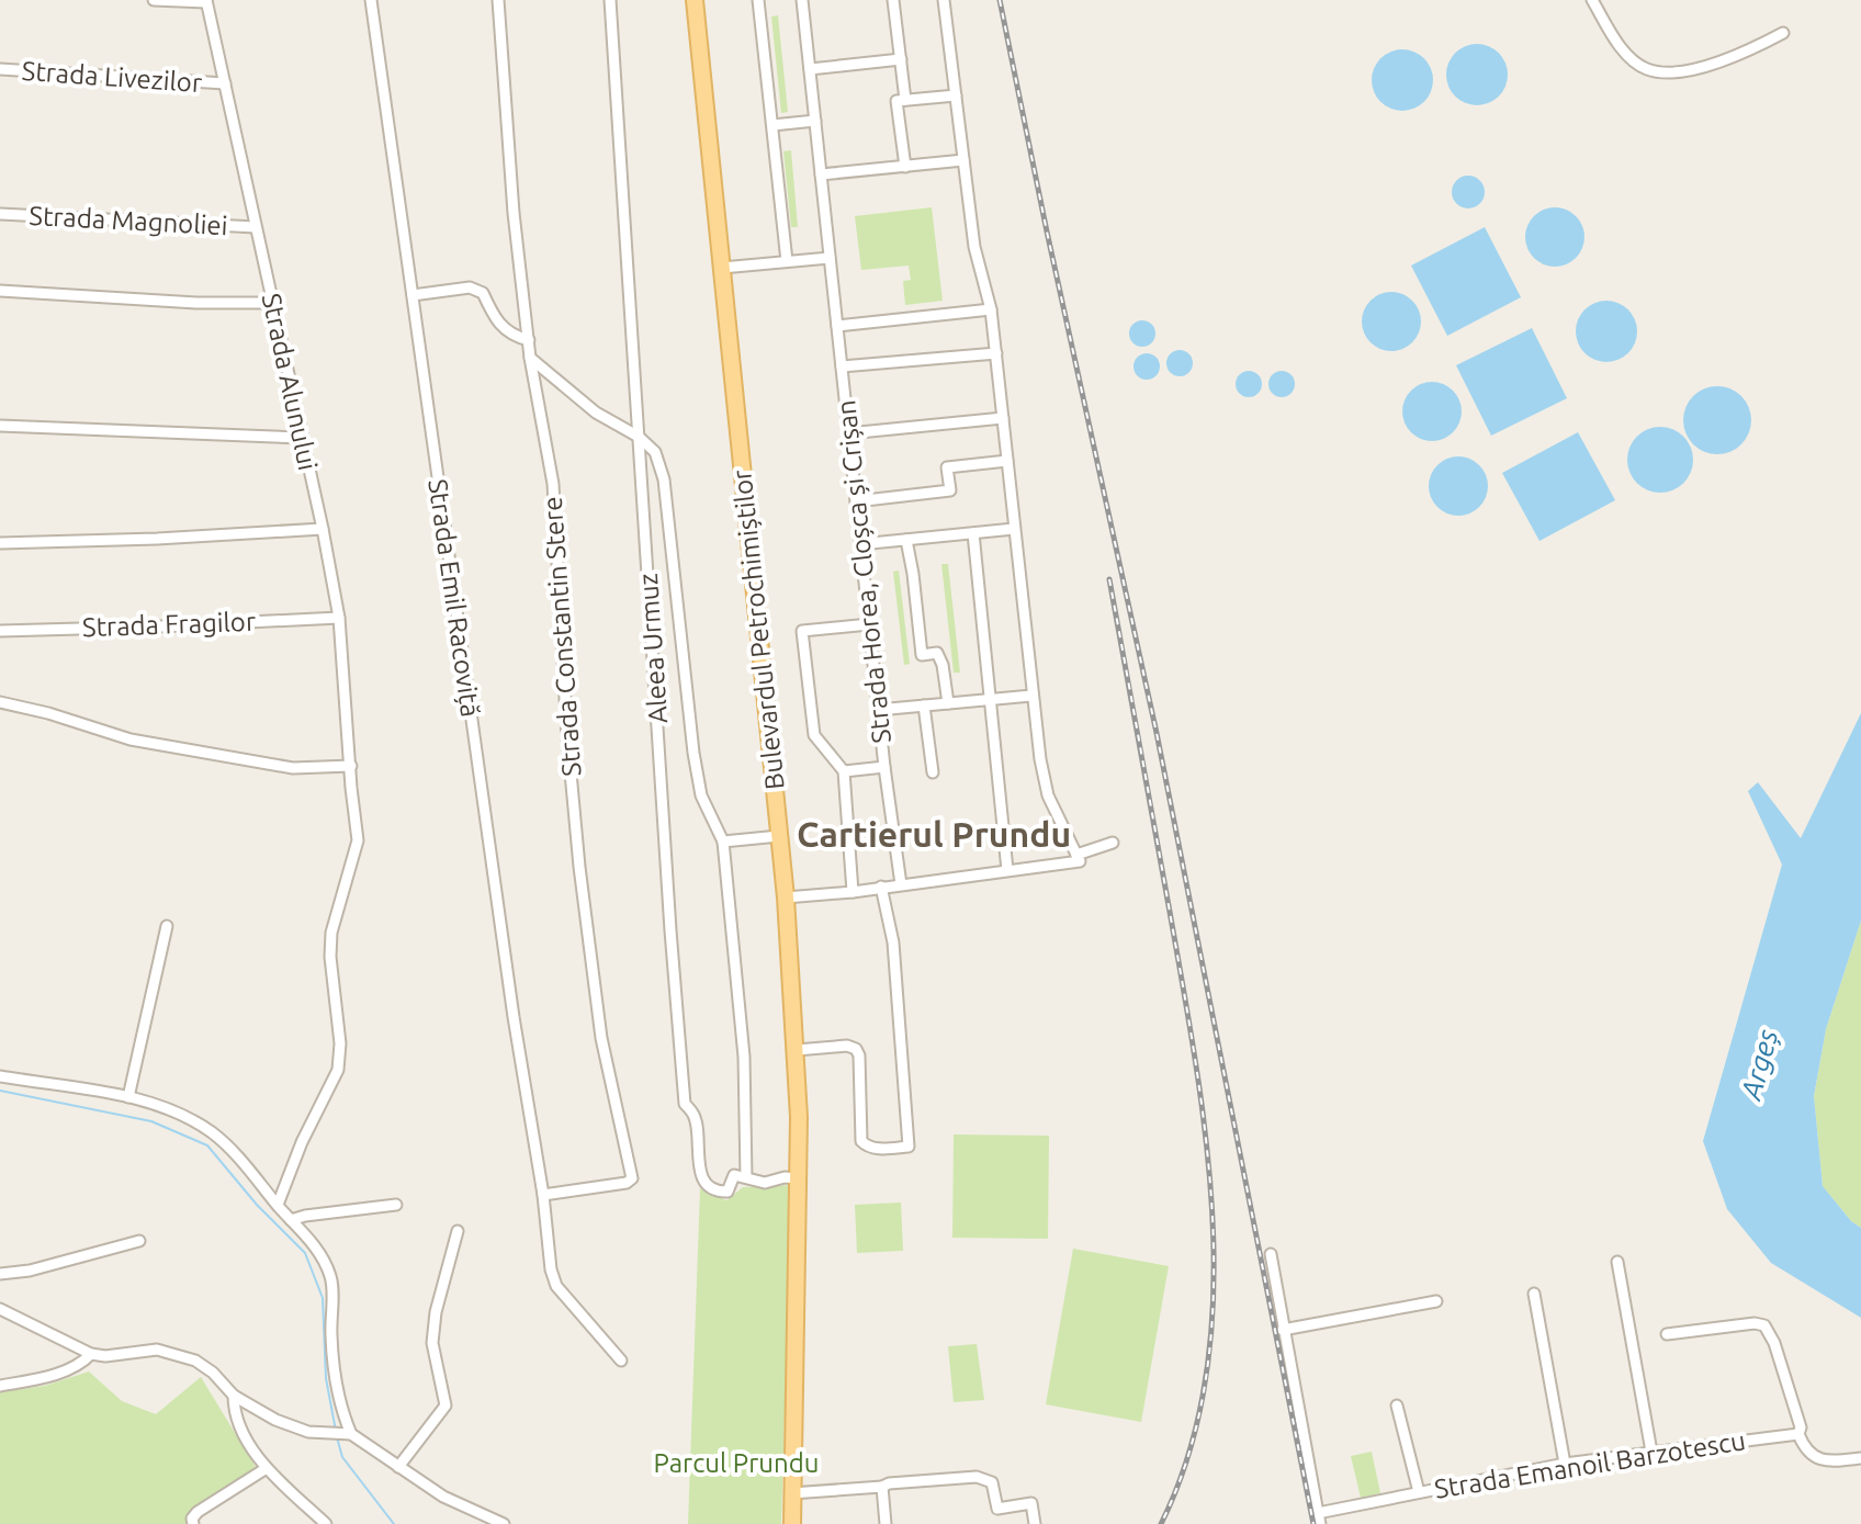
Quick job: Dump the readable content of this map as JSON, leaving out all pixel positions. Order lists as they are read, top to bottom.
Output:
{
  "streets": {
    "main road": ["Bulevardul Petrochimiștilor"],
    "street": [
      "Strada Livezilor",
      "Strada Magnoliei",
      "Strada Alunului",
      "Strada Horea, Cloșca și Crișan",
      "Strada Emil Racoviță",
      "Strada Fragilor",
      "Strada Constantin Stere",
      "Aleea Urmuz",
      "Strada Emanoil Barzotescu"
    ]
  },
  "crossings": [
    ["Strada Livezilor", "Strada Alunului"],
    ["Strada Magnoliei", "Strada Alunului"],
    ["Strada Alunului", "Strada Fragilor"],
    ["Strada Emil Racoviță", "Strada Constantin Stere"],
    ["Bulevardul Petrochimiștilor", "Aleea Urmuz"]
  ],
  "districts": ["Cartierul Prundu"],
  "water": ["Argeș"],
  "parks": ["Parcul Prundu"]
}
